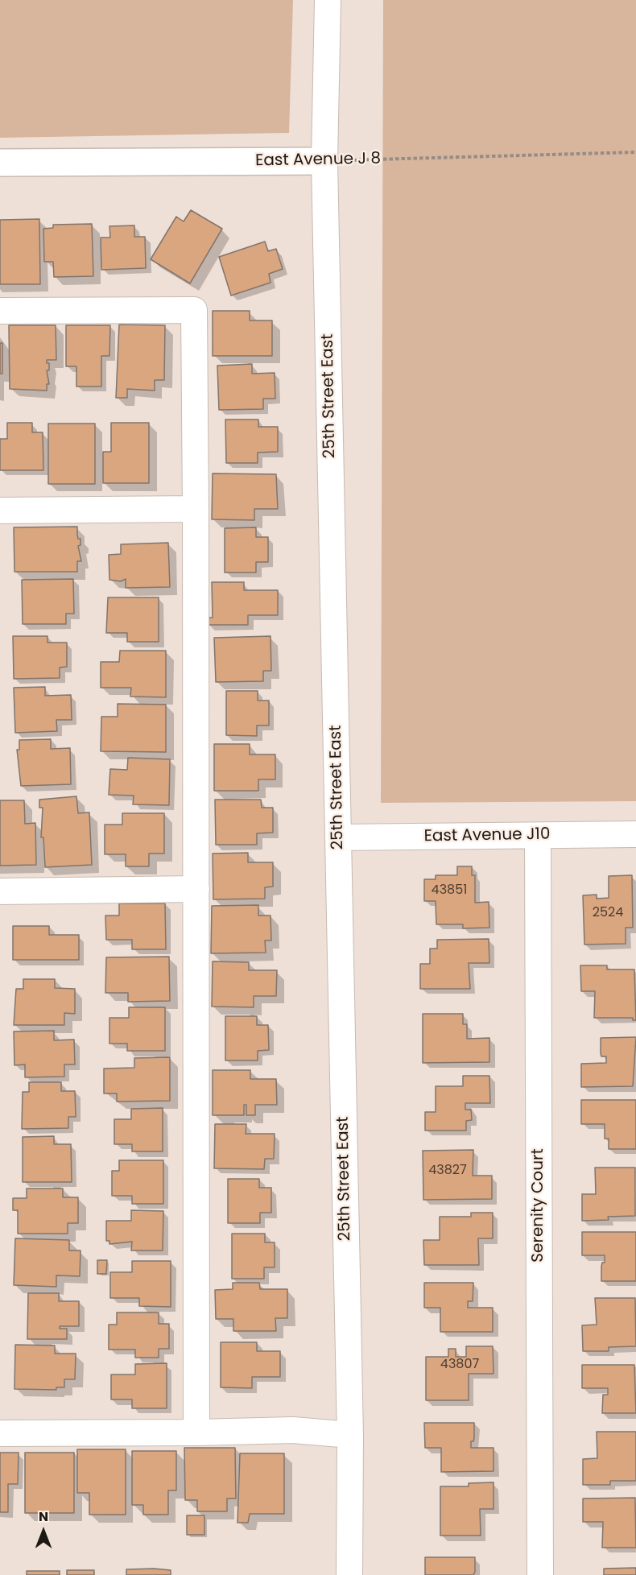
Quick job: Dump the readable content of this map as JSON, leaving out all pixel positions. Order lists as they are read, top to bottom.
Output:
{
  "streets": {
    "street": [
      "East Avenue J 8",
      "25th Street East",
      "East Avenue J10",
      "Serenity Court"
    ]
  },
  "crossings": [
    ["East Avenue J 8", "25th Street East"],
    ["25th Street East", "East Avenue J10"],
    ["East Avenue J10", "Serenity Court"]
  ],
  "house_numbers": [
    "43851",
    "2524",
    "43827",
    "43807"
  ],
  "north": "top"
}
